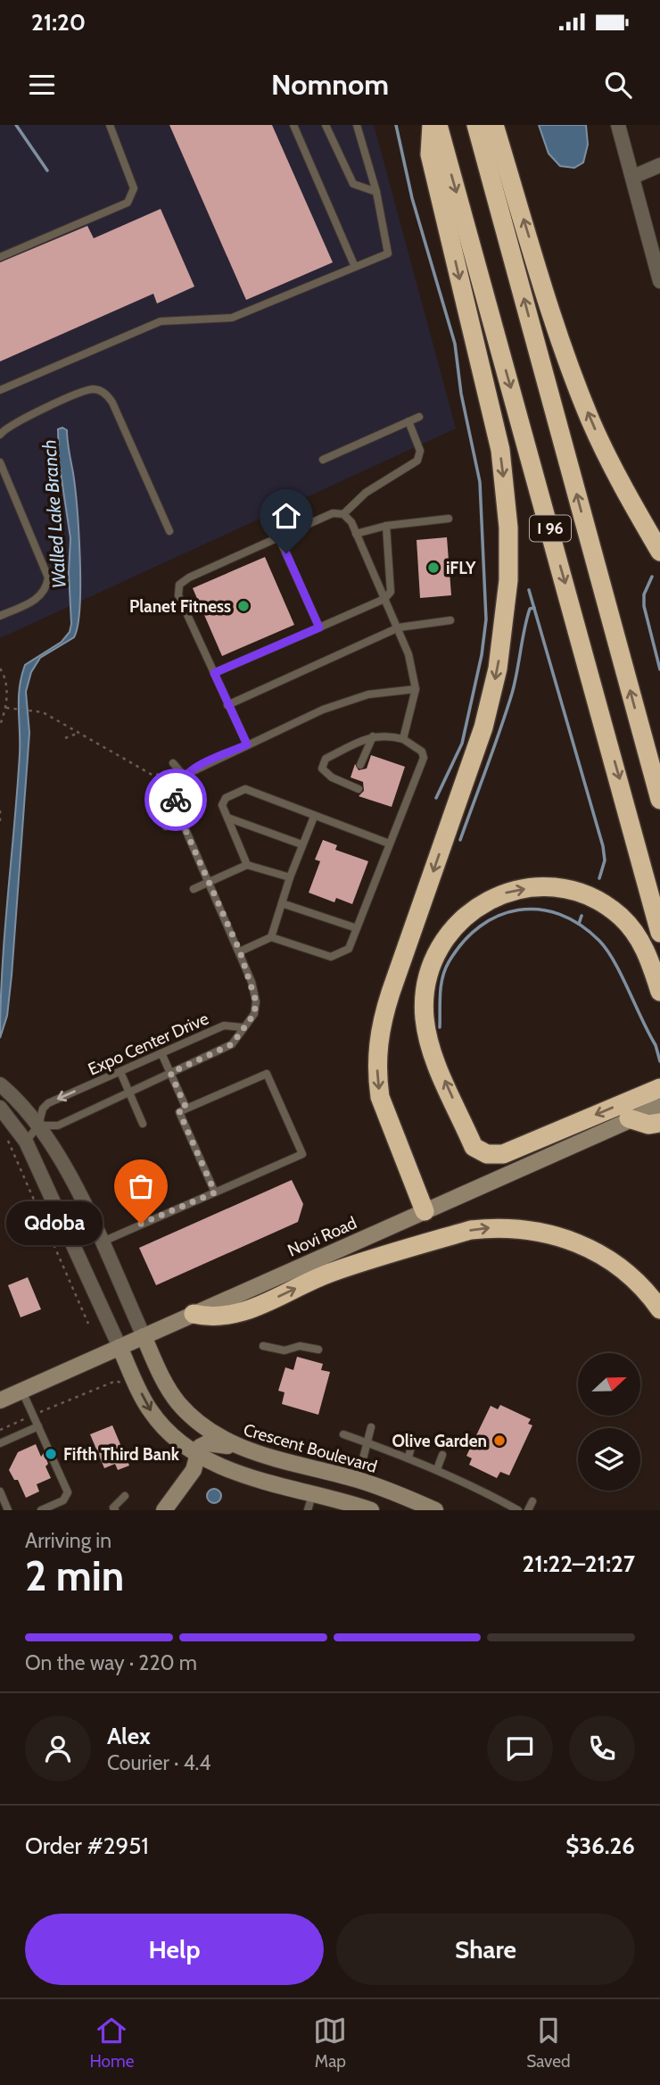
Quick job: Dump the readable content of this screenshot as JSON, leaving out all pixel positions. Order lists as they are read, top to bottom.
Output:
{
  "streets": {
    "highway": ["I 96"],
    "street": ["Novi Road", "Crescent Boulevard"],
    "lane": ["Expo Center Drive"]
  },
  "crossings": [
    ["Expo Center Drive", "Crescent Boulevard"],
    ["Novi Road", "Crescent Boulevard"]
  ],
  "water": ["Walled Lake Branch"],
  "places": [
    "iFLY",
    "Planet Fitness",
    "Qdoba",
    "Olive Garden",
    "Fifth Third Bank"
  ],
  "north": "right",
  "page": {
    "status": "21:20",
    "header": "Nomnom",
    "bubble": "Qdoba",
    "heading": ["2 min", "Arriving in", "21:22–21:27"],
    "panel": [
      "Alex",
      "Courier · 4.4",
      "Order #2951",
      "$36.26"
    ],
    "bar": "On the way · 220 m",
    "buttons": ["Help", "Share"],
    "tabs": ["Home", "Map", "Saved"]
  }
}
